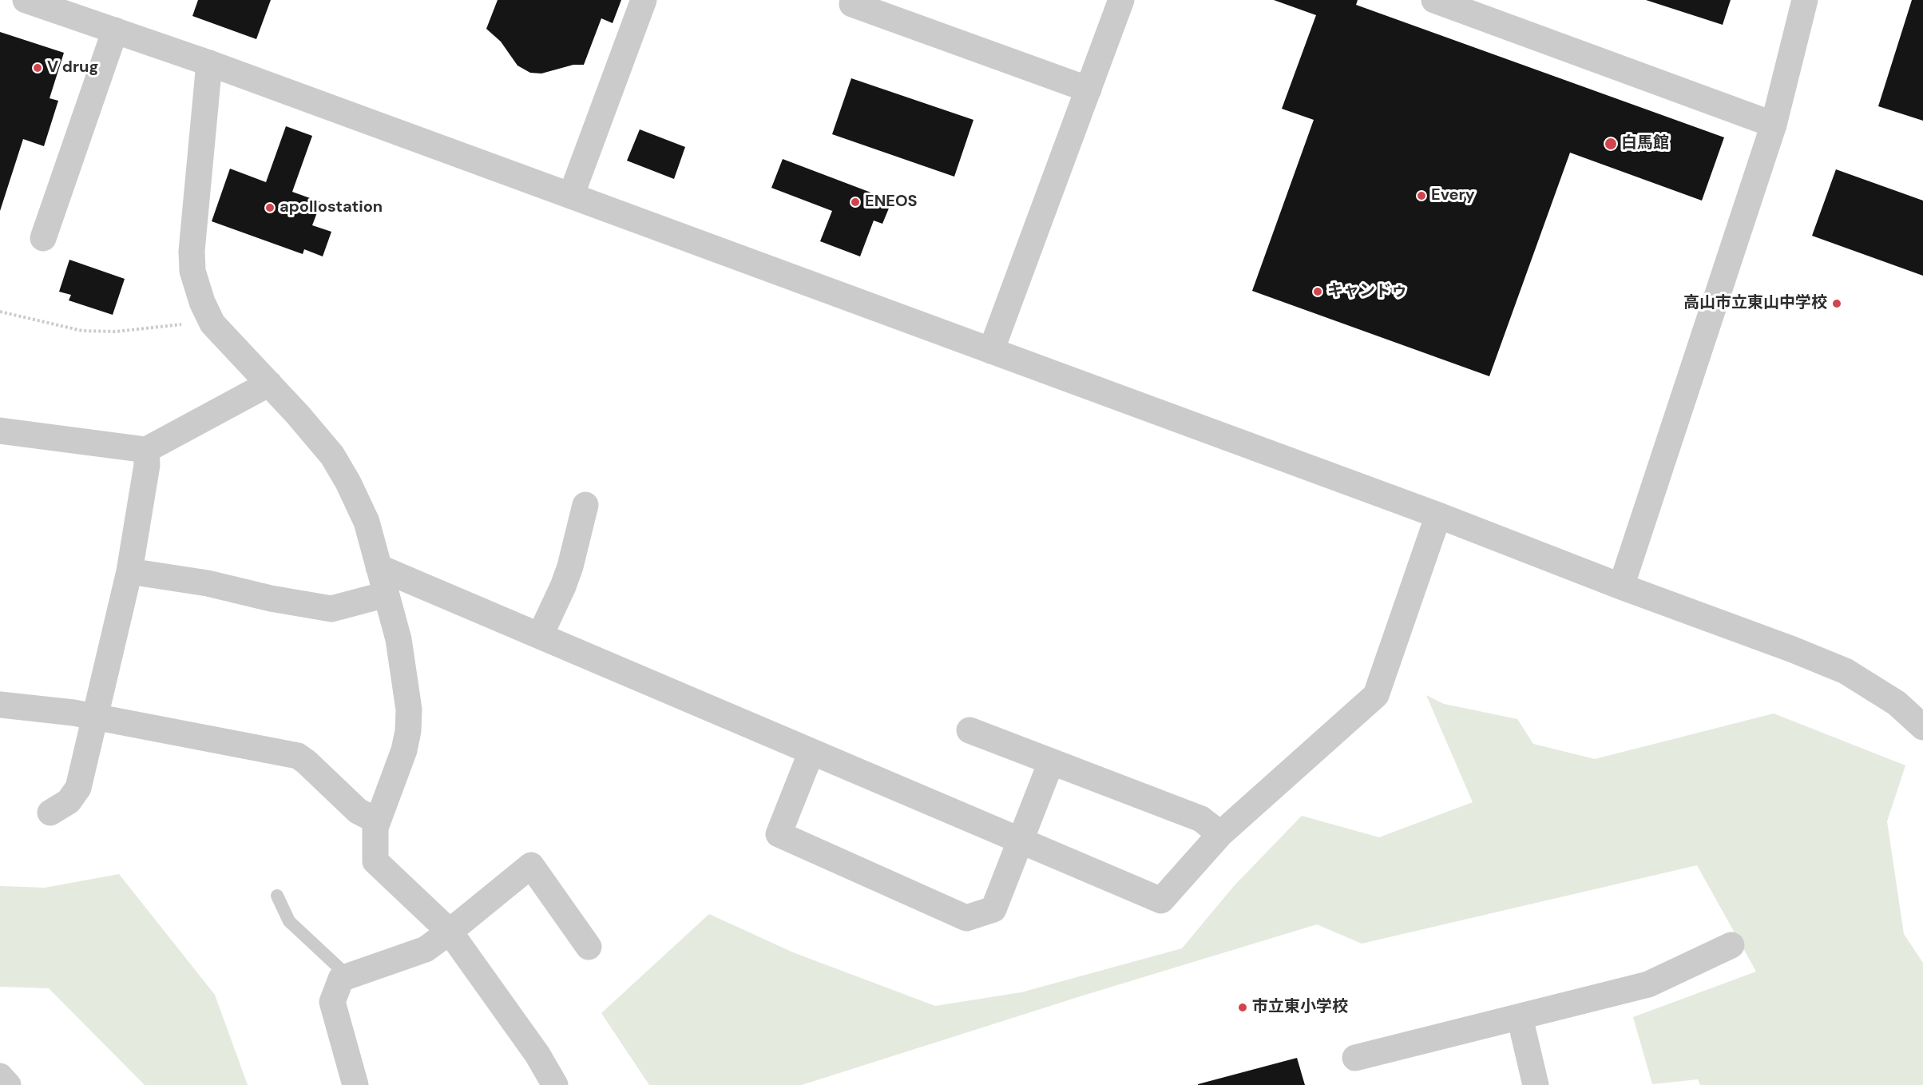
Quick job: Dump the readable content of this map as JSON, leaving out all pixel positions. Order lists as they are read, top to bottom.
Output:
{
  "places": [
    "V drug",
    "白馬館",
    "Every",
    "ENEOS",
    "apollostation",
    "キャンドゥ",
    "高山市立東山中学校",
    "市立東小学校"
  ]
}
